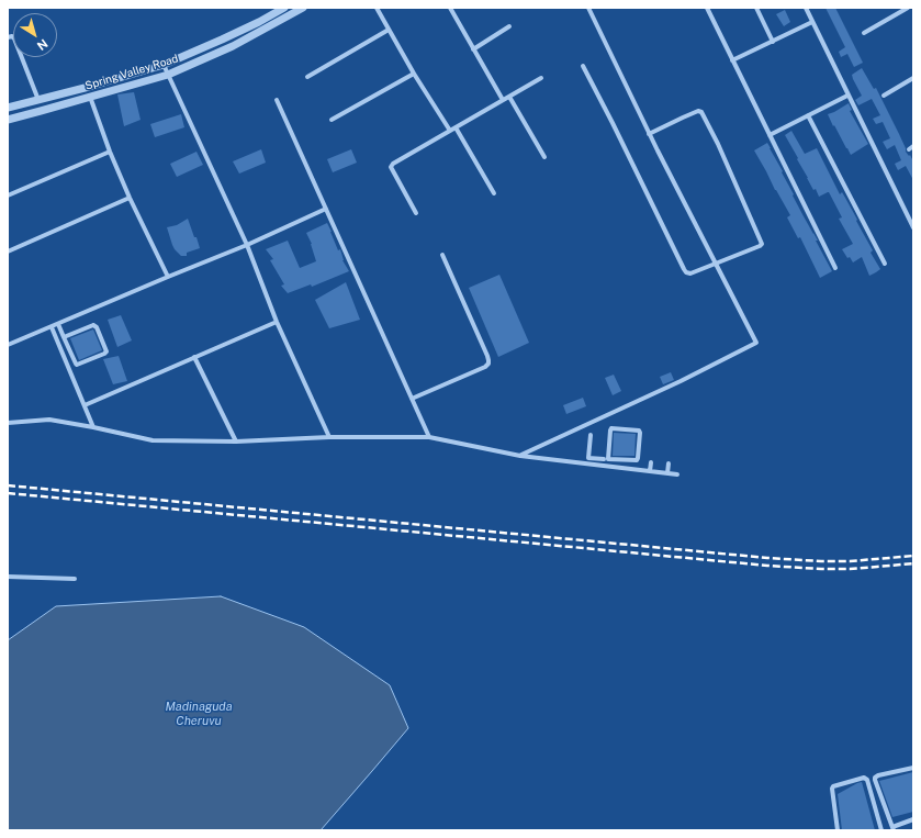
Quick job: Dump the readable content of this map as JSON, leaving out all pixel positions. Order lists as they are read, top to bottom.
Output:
{
  "streets": {
    "street": ["Spring Valley Road"]
  },
  "water": ["Madinaguda Cheruvu"],
  "north": "bottom right"
}
